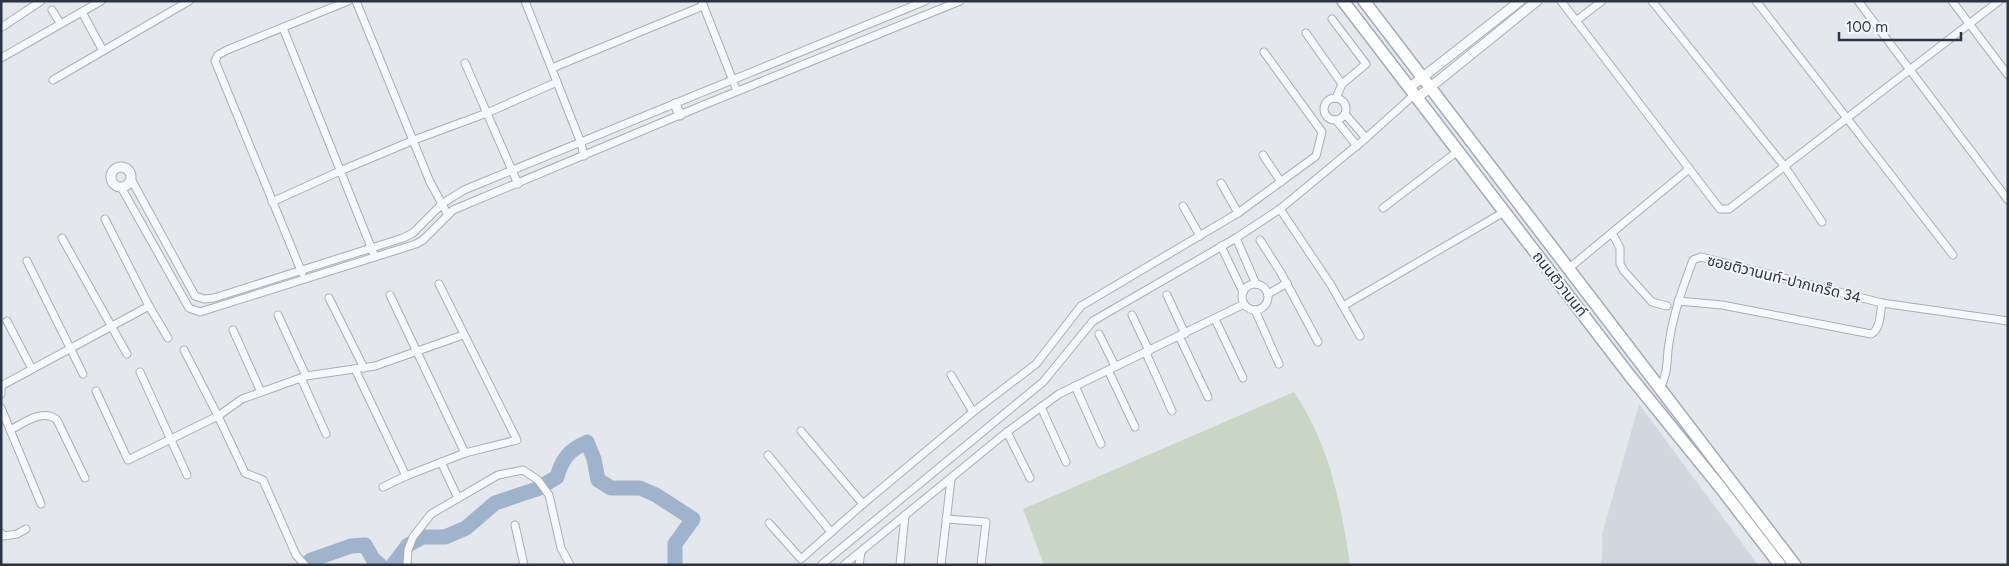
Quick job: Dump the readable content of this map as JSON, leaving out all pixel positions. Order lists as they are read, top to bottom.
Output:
{
  "streets": {
    "main road": ["ถนนติวานนท์"],
    "street": ["ซอยติวานนท์-ปากเกร็ด 34"]
  },
  "crossings": [
    ["ซอยติวานนท์-ปากเกร็ด 34", "ถนนติวานนท์"]
  ],
  "scale_bar": "100 m"
}
